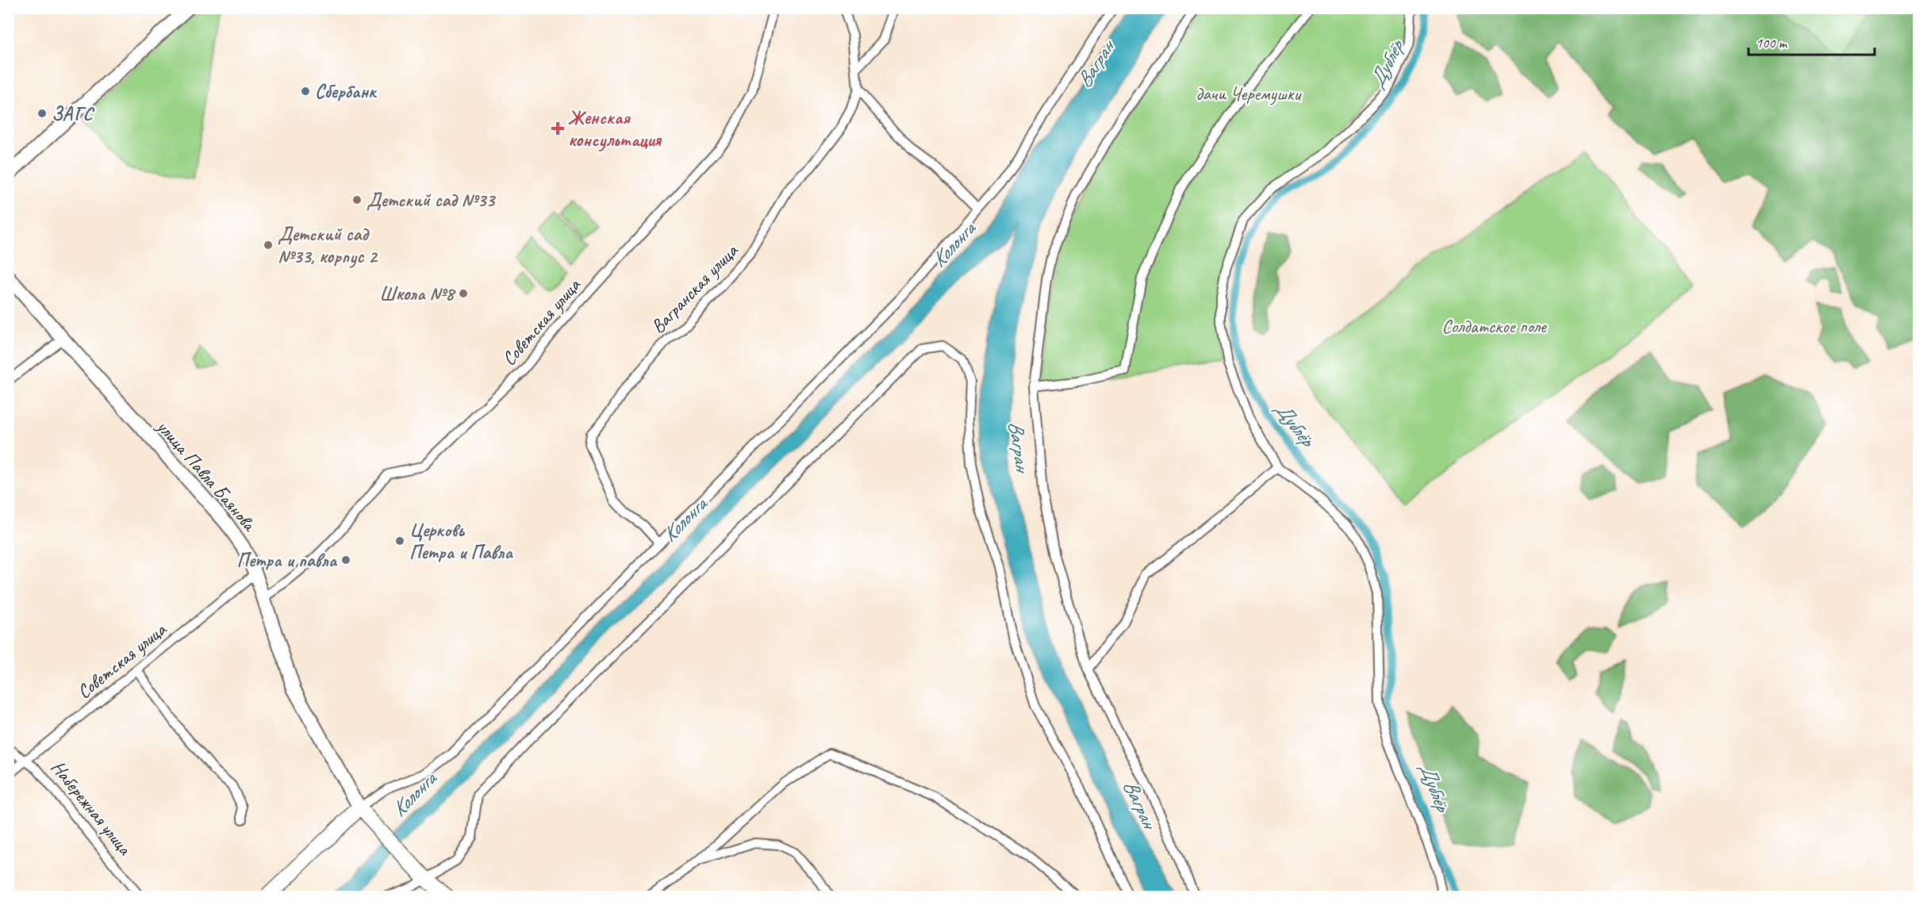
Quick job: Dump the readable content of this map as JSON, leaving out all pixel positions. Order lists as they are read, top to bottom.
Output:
{
  "streets": {
    "main road": ["улица Павла Баянова"],
    "street": ["Вагранская улица", "Советская улица", "Набережная улица"]
  },
  "crossings": [
    ["Советская улица", "улица Павла Баянова"],
    ["Советская улица", "Набережная улица"]
  ],
  "water": ["Вагран", "Дублёр", "Колонга"],
  "parks": ["дачи Черемушки", "Солдатское поле"],
  "places": {
    "other": [
      "Сбербанк",
      "ЗАГС",
      "Детский сад №33",
      "Детский сад №33, корпус 2",
      "Школа №8",
      "Церковь Петра и Павла",
      "Петра и павла"
    ],
    "health": ["Женская консультация"]
  },
  "scale_bar": "100 m"
}
